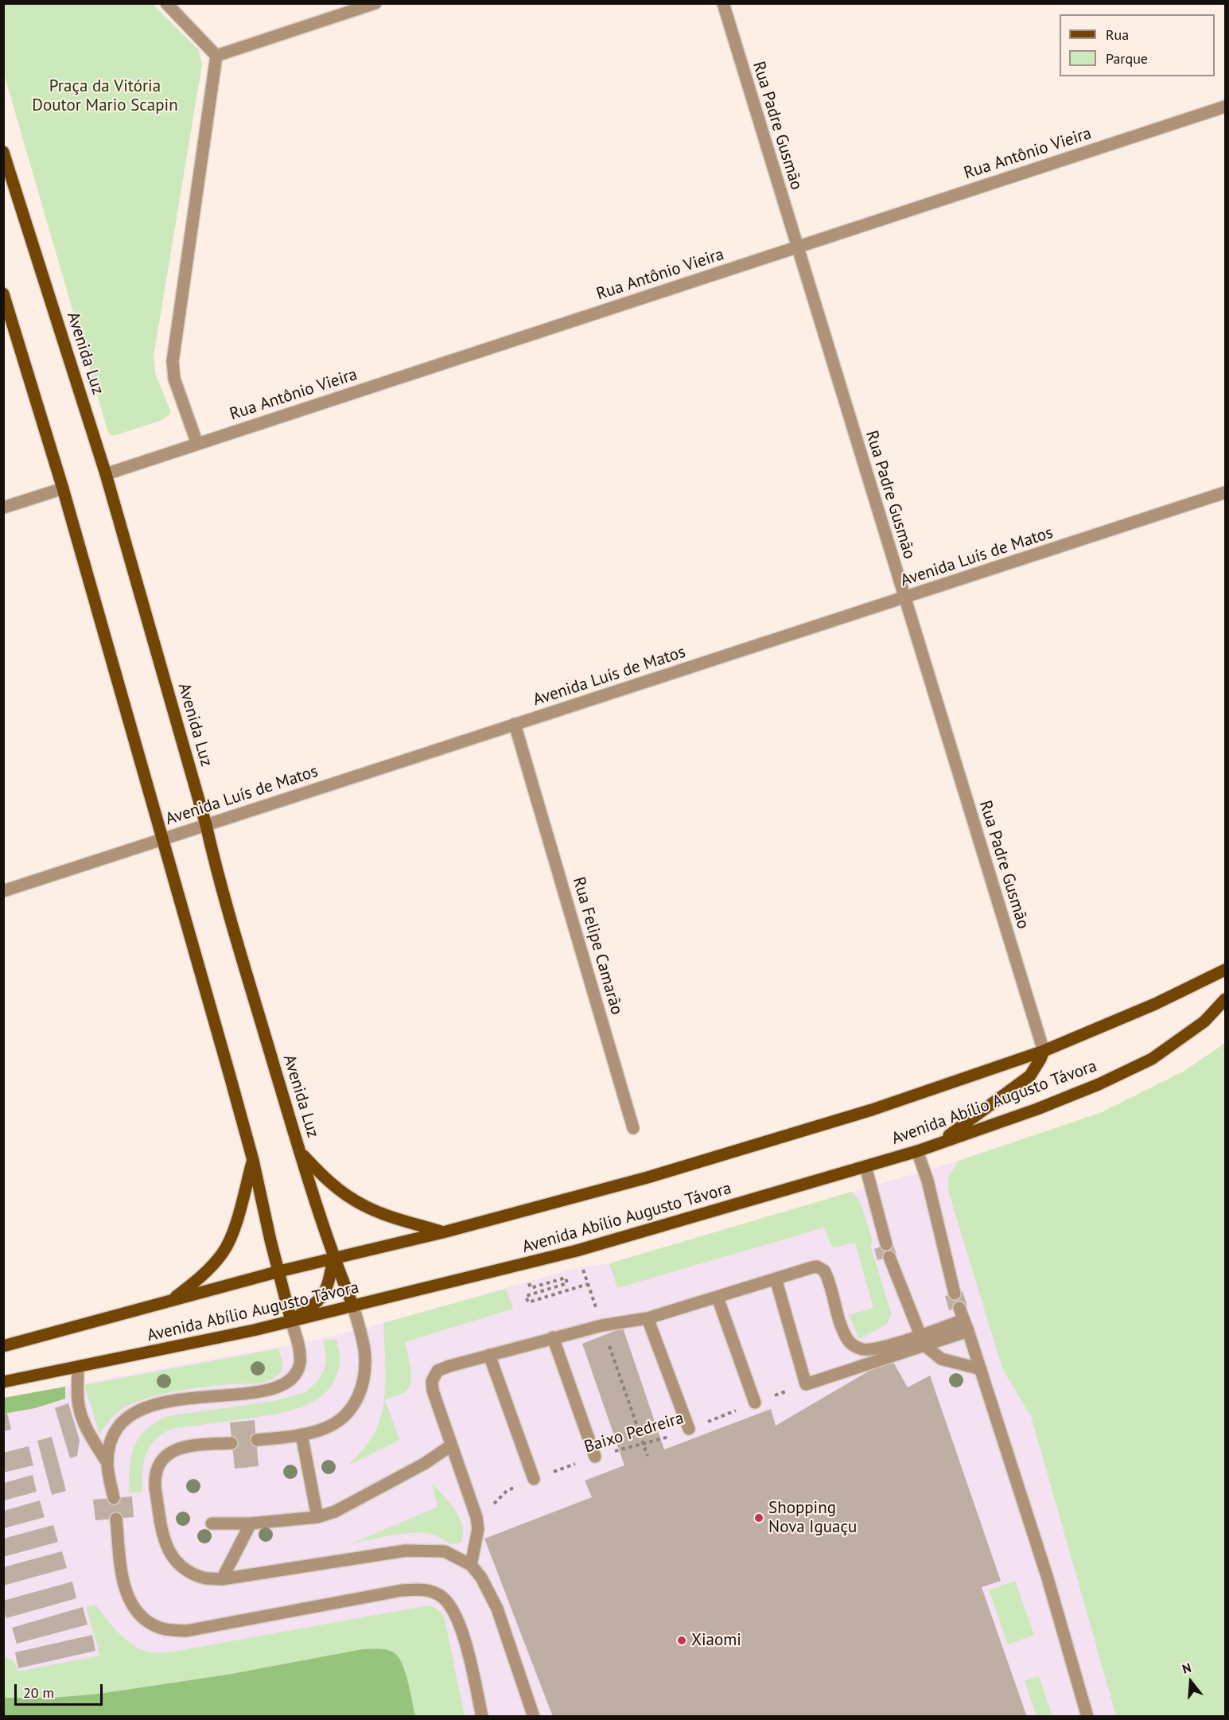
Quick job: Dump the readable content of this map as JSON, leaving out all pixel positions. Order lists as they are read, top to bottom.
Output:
{
  "streets": {
    "main road": ["Avenida Luz", "Avenida Abílio Augusto Távora"],
    "street": [
      "Rua Padre Gusmão",
      "Rua Antônio Vieira",
      "Avenida Luís de Matos",
      "Rua Felipe Camarão"
    ],
    "path": ["Baixo Pedreira"]
  },
  "crossings": [
    ["Rua Padre Gusmão", "Rua Antônio Vieira"],
    ["Rua Padre Gusmão", "Avenida Luís de Matos"],
    ["Rua Padre Gusmão", "Avenida Abílio Augusto Távora"],
    ["Rua Antônio Vieira", "Avenida Luz"],
    ["Avenida Luz", "Avenida Luís de Matos"],
    ["Avenida Luz", "Avenida Abílio Augusto Távora"],
    ["Avenida Luís de Matos", "Rua Felipe Camarão"]
  ],
  "parks": ["Praça da Vitória Doutor Mario Scapin"],
  "places": ["Shopping Nova Iguaçu", "Xiaomi"],
  "legend": ["Rua", "Parque"],
  "scale_bar": "20 m",
  "north": "top"
}
